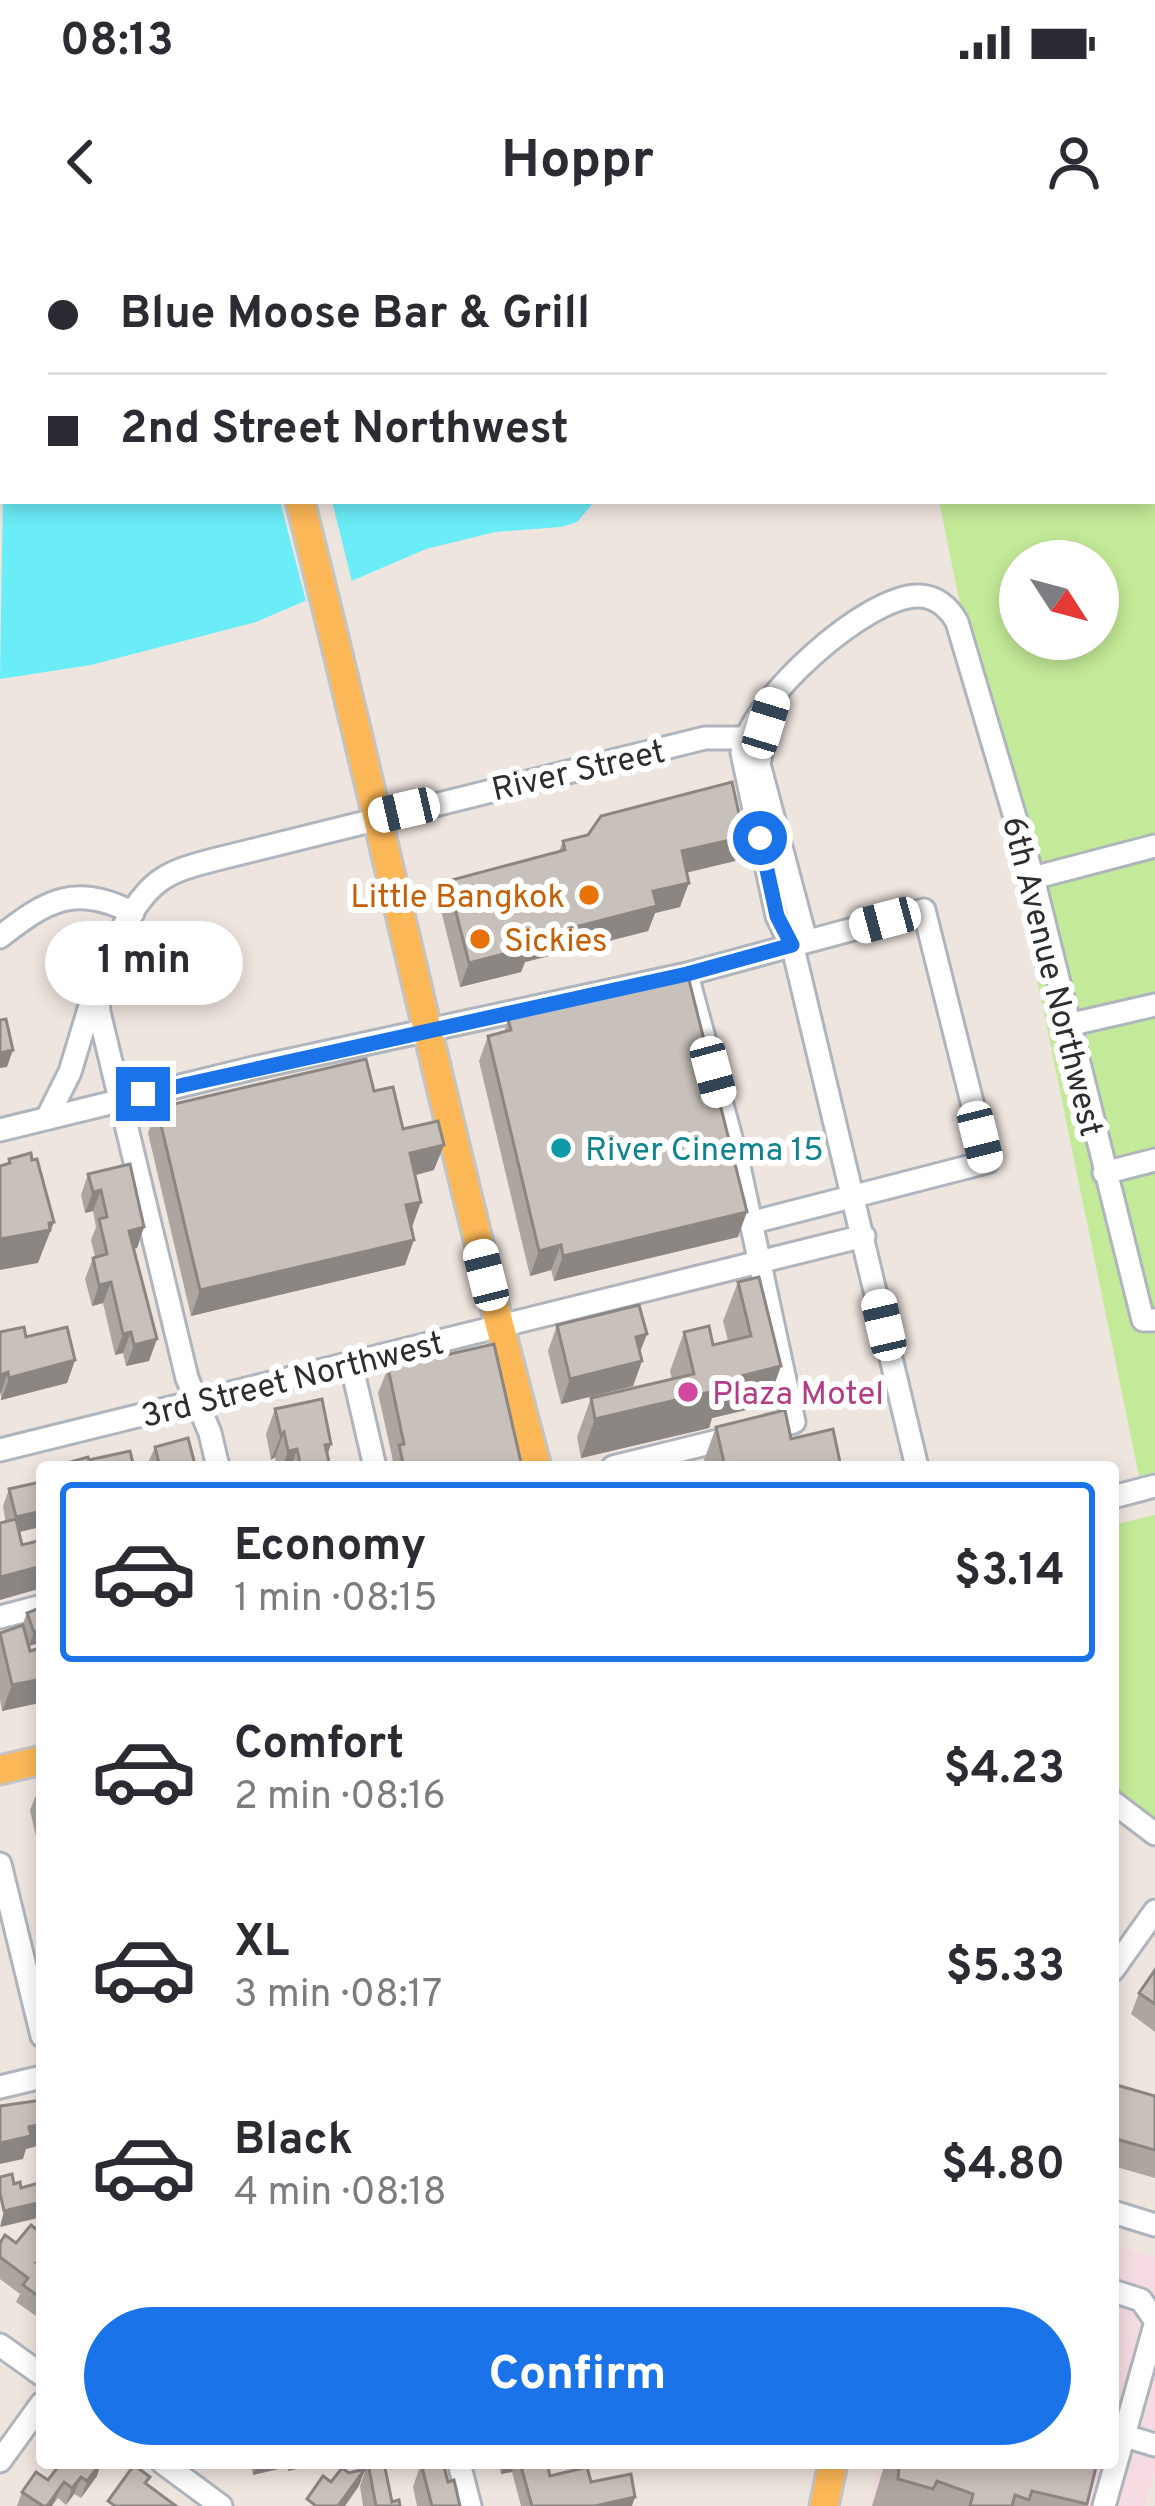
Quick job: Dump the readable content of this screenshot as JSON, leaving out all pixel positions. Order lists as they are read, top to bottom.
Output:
{
  "streets": {
    "street": ["River Street", "6th Avenue Northwest", "3rd Street Northwest"]
  },
  "places": [
    "Little Bangkok",
    "Sickies",
    "River Cinema 15",
    "Plaza Motel"
  ],
  "north": "bottom right",
  "page": {
    "status": "08:13",
    "header": "Hoppr",
    "banner": ["Blue Moose Bar & Grill", "2nd Street Northwest"],
    "bubble": "1 min",
    "list": [
      {
        "name": "Economy",
        "note": "1 min · 08:15",
        "value": "$3.14"
      },
      {
        "name": "Comfort",
        "note": "2 min · 08:16",
        "value": "$4.23"
      },
      {
        "name": "XL",
        "note": "3 min · 08:17",
        "value": "$5.33"
      },
      {
        "name": "Black",
        "note": "4 min · 08:18",
        "value": "$4.80"
      }
    ],
    "buttons": "Confirm"
  }
}
